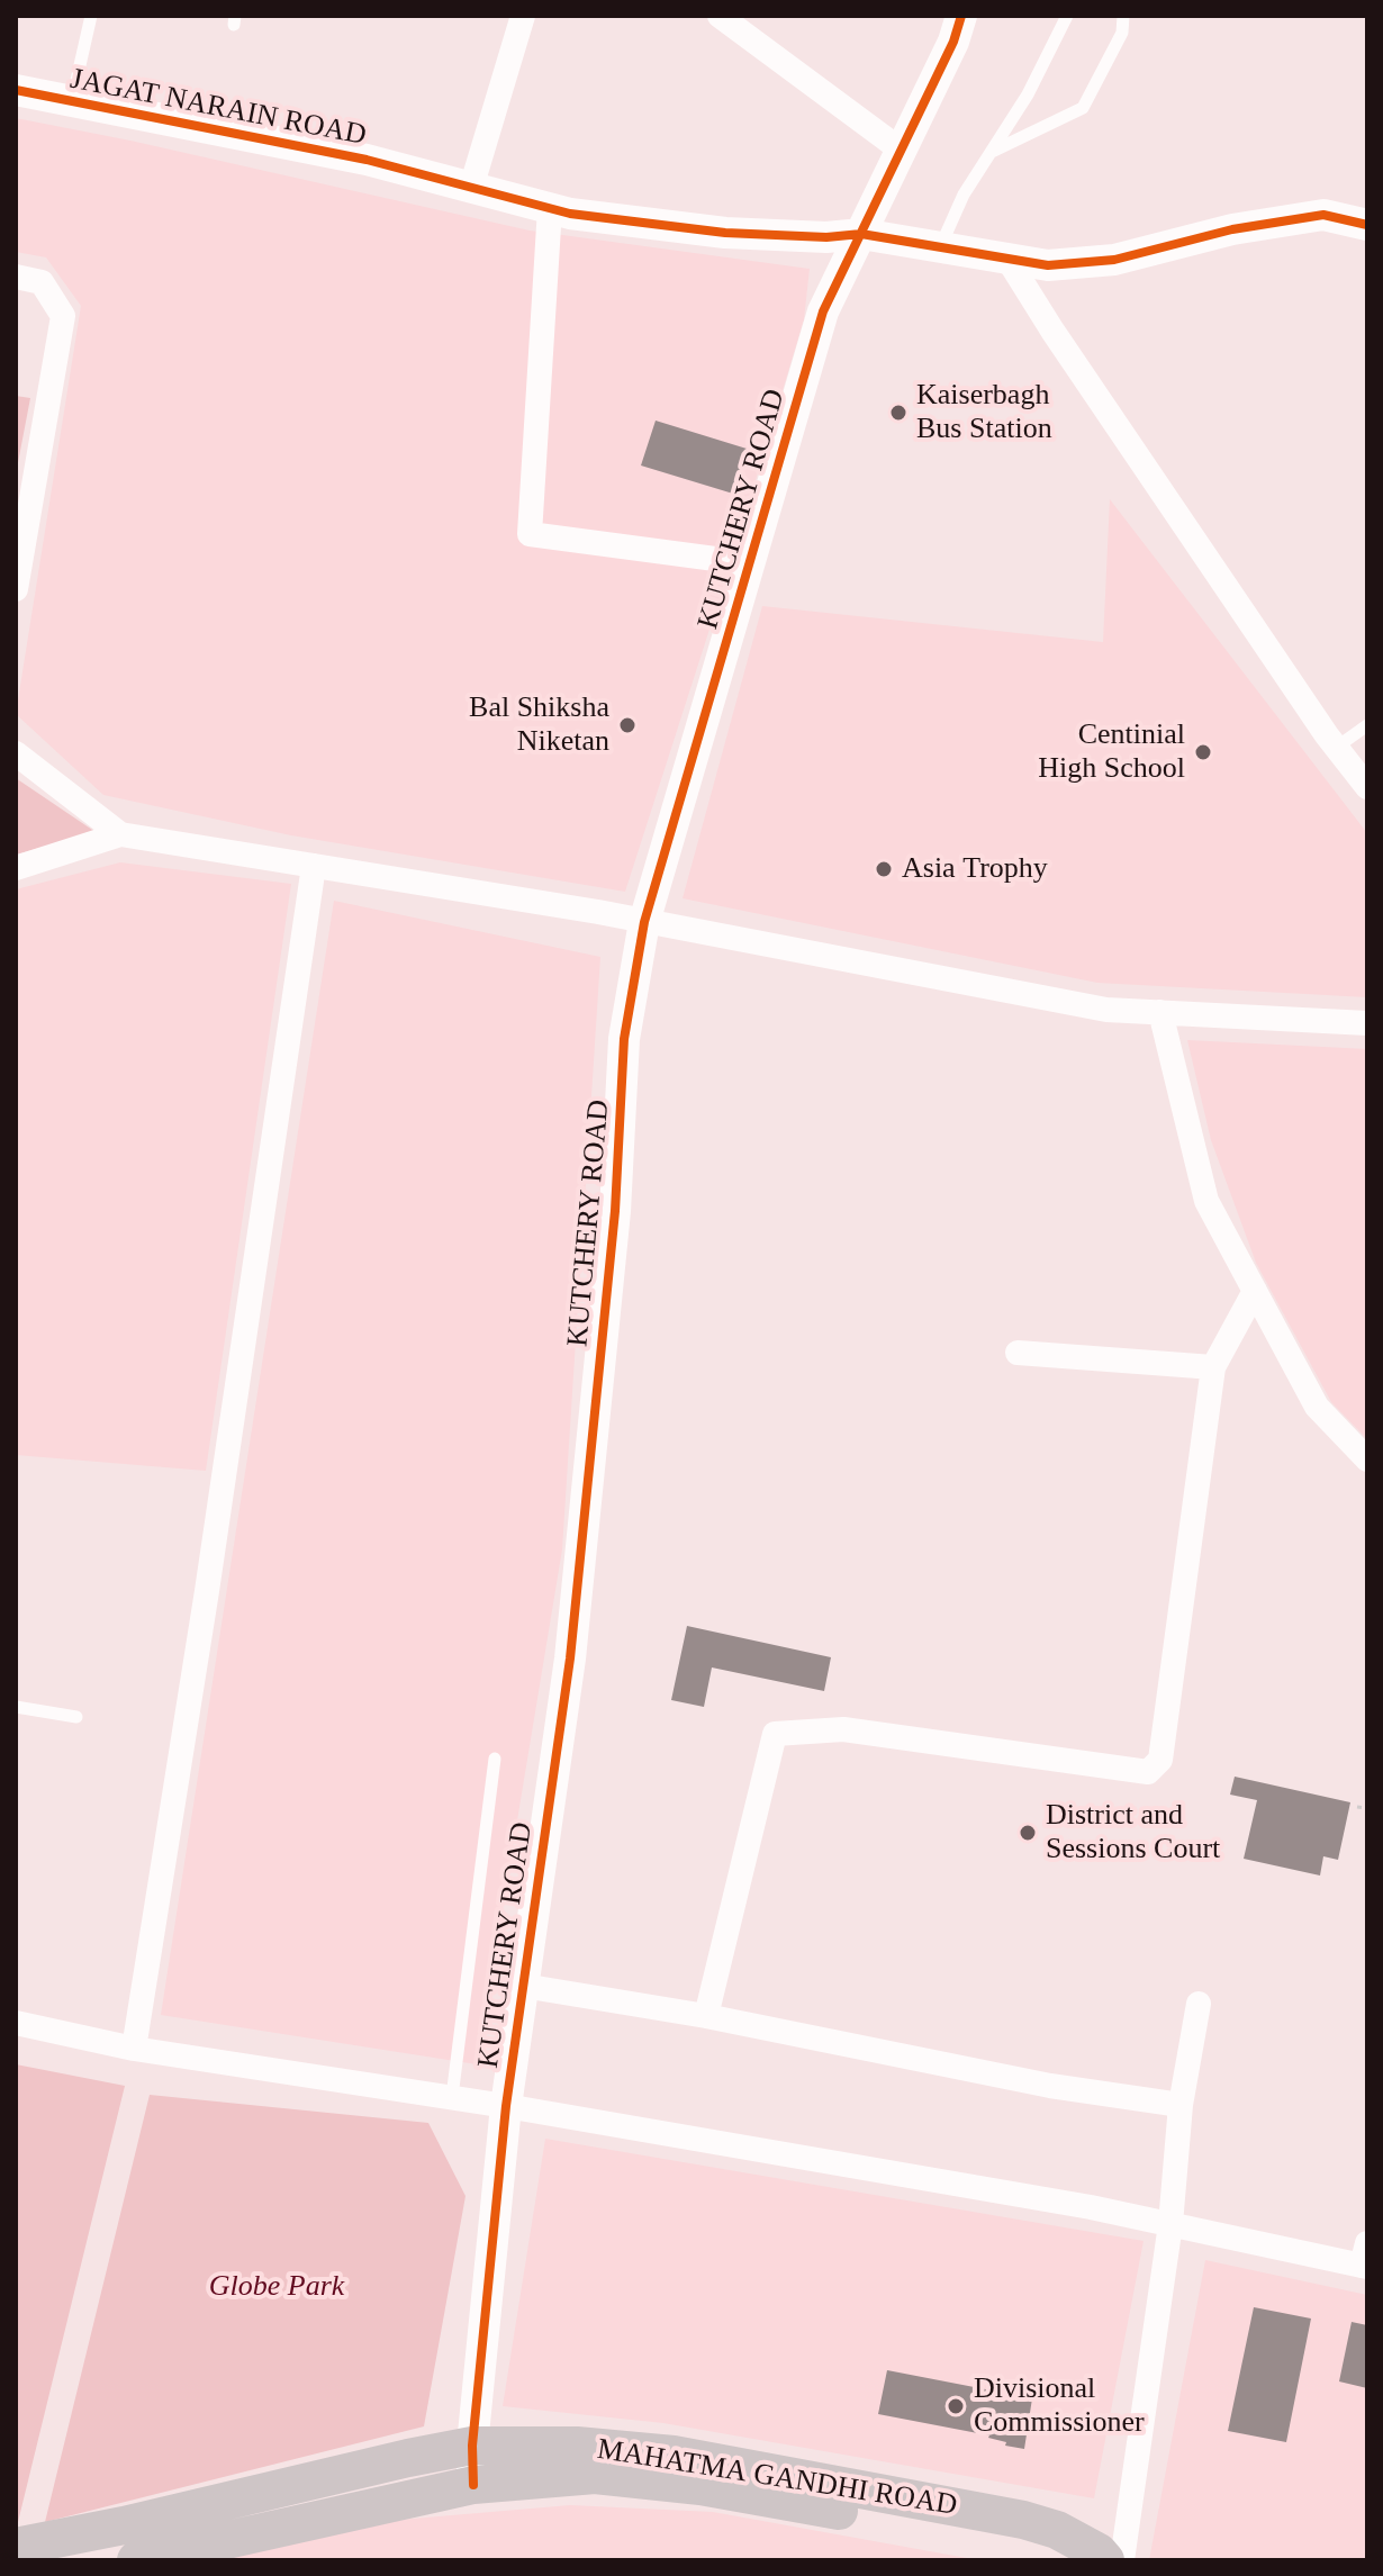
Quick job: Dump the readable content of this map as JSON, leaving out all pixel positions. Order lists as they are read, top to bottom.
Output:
{
  "streets": {
    "main road": ["MAHATMA GANDHI ROAD"],
    "street": ["JAGAT NARAIN ROAD", "KUTCHERY ROAD"]
  },
  "crossings": [
    ["JAGAT NARAIN ROAD", "KUTCHERY ROAD"],
    ["KUTCHERY ROAD", "MAHATMA GANDHI ROAD"]
  ],
  "parks": ["Globe Park"],
  "places": [
    "Kaiserbagh Bus Station",
    "Bal Shiksha Niketan",
    "Centinial High School",
    "Asia Trophy",
    "District and Sessions Court",
    "Divisional Commissioner"
  ]
}
